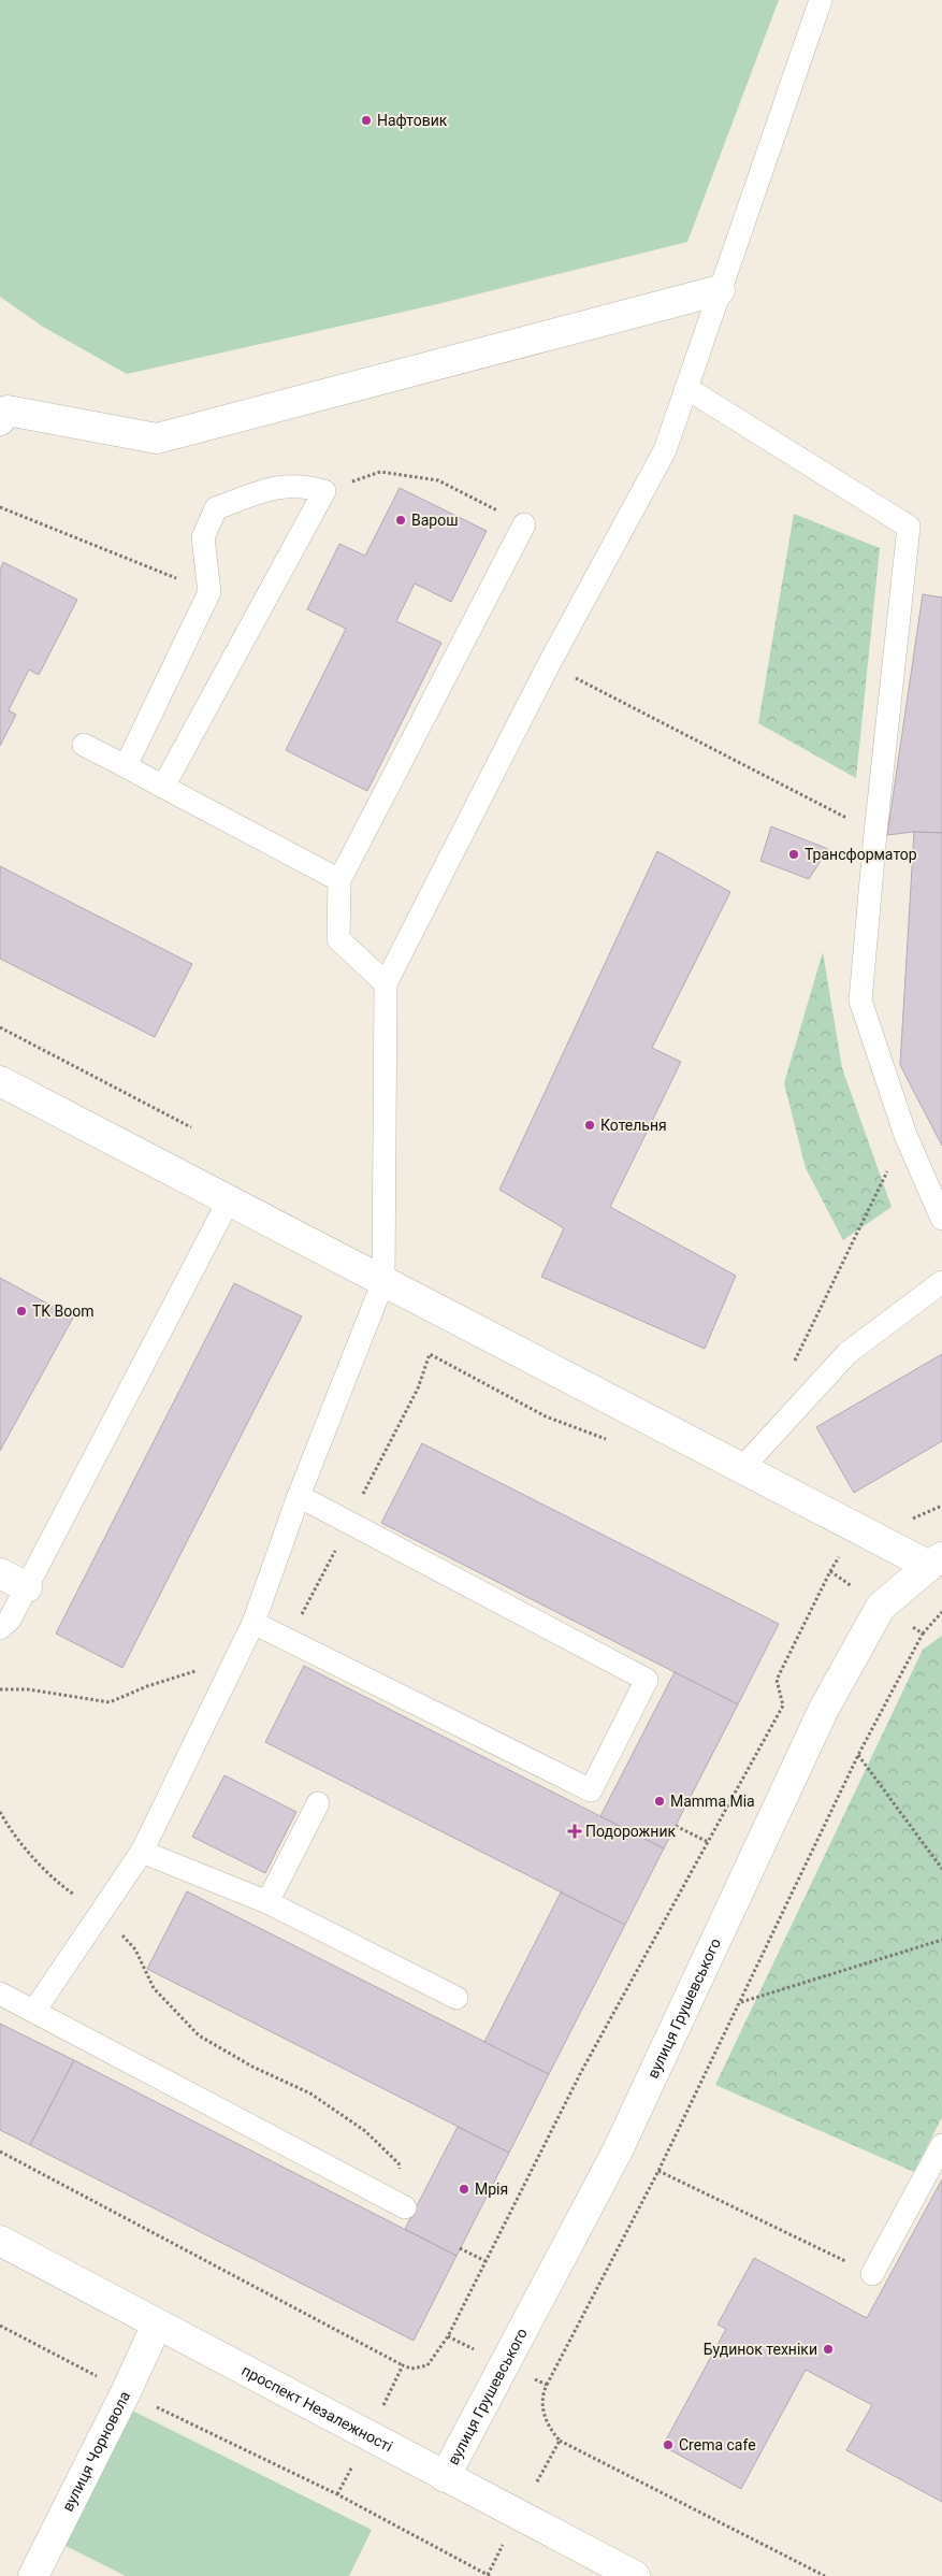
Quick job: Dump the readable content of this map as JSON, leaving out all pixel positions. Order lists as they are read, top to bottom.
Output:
{
  "streets": {
    "street": ["вулиця Грушевського", "проспект Незалежності", "вулиця Чорновола"]
  },
  "crossings": [
    ["вулиця Грушевського", "проспект Незалежності"],
    ["проспект Незалежності", "вулиця Чорновола"]
  ],
  "places": {
    "other": [
      "Нафтовик",
      "Варош",
      "Трансформатор",
      "Котельня",
      "TK Boom",
      "Mamma Mia",
      "Мрія",
      "Будинок техніки",
      "Crema cafe"
    ],
    "health": ["Подорожник"]
  }
}
